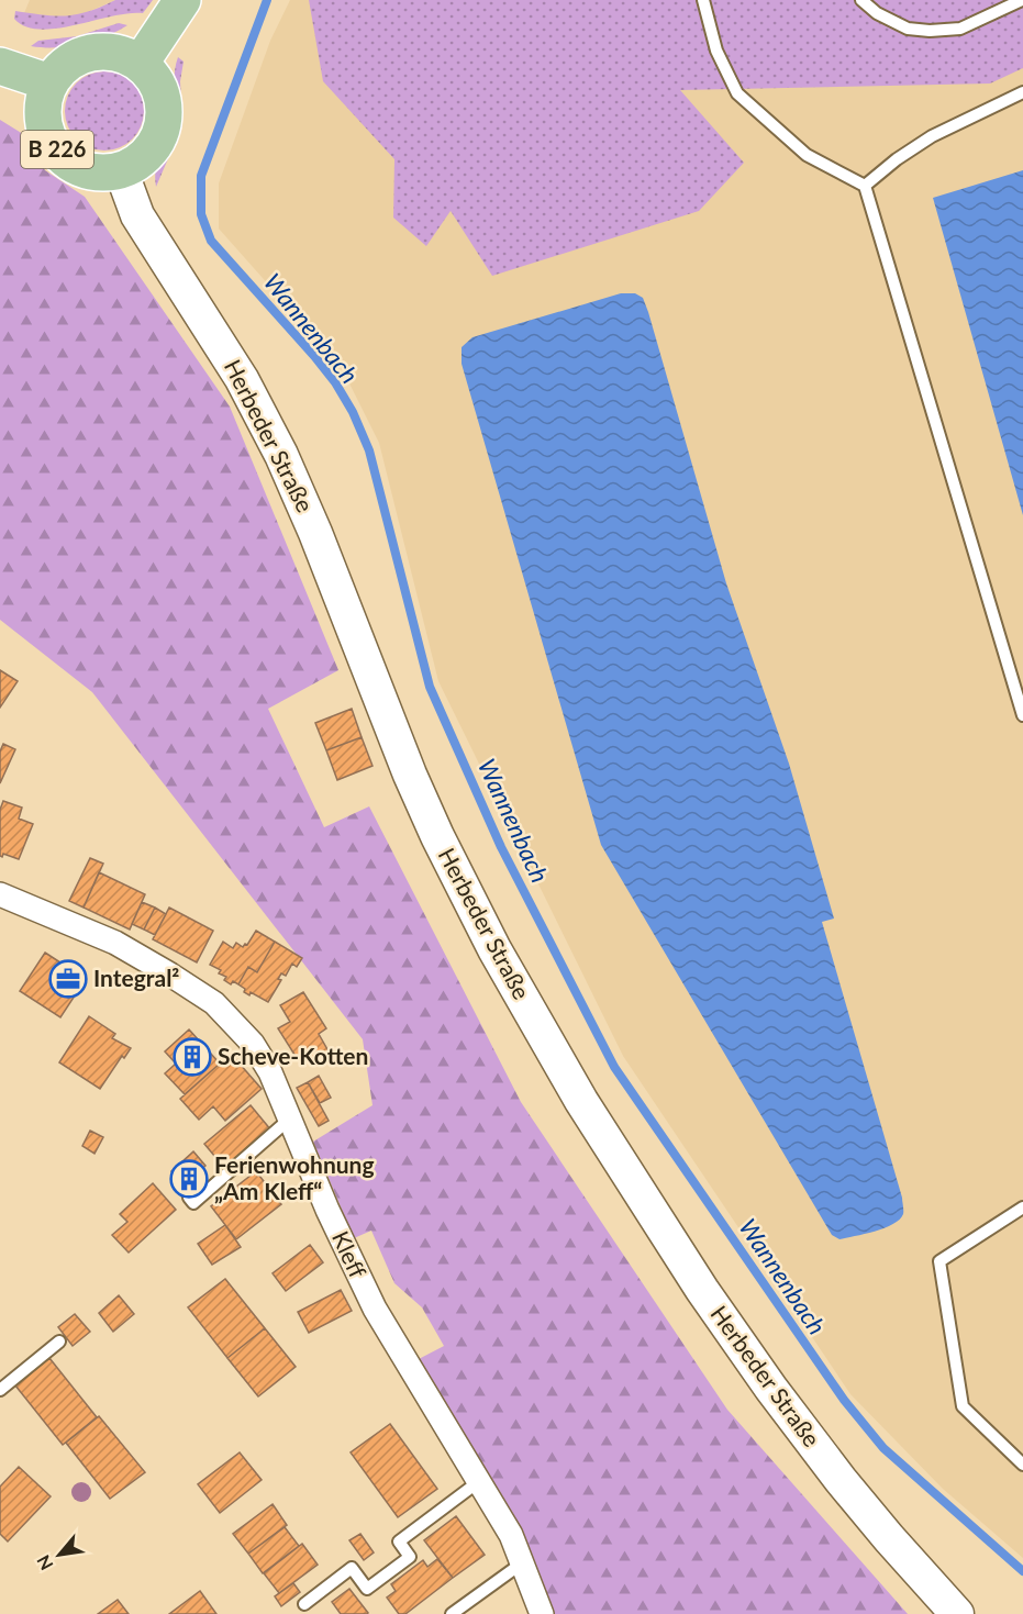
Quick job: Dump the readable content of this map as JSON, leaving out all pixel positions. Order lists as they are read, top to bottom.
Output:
{
  "streets": {
    "main road": ["B 226", "Herbeder Straße"],
    "street": ["Kleff"]
  },
  "crossings": [
    ["B 226", "Herbeder Straße"]
  ],
  "water": ["Wannenbach"],
  "places": {
    "office": ["Integral²"],
    "building": ["Scheve-Kotten", "Ferienwohnung „Am Kleff“"]
  },
  "north": "bottom left"
}
